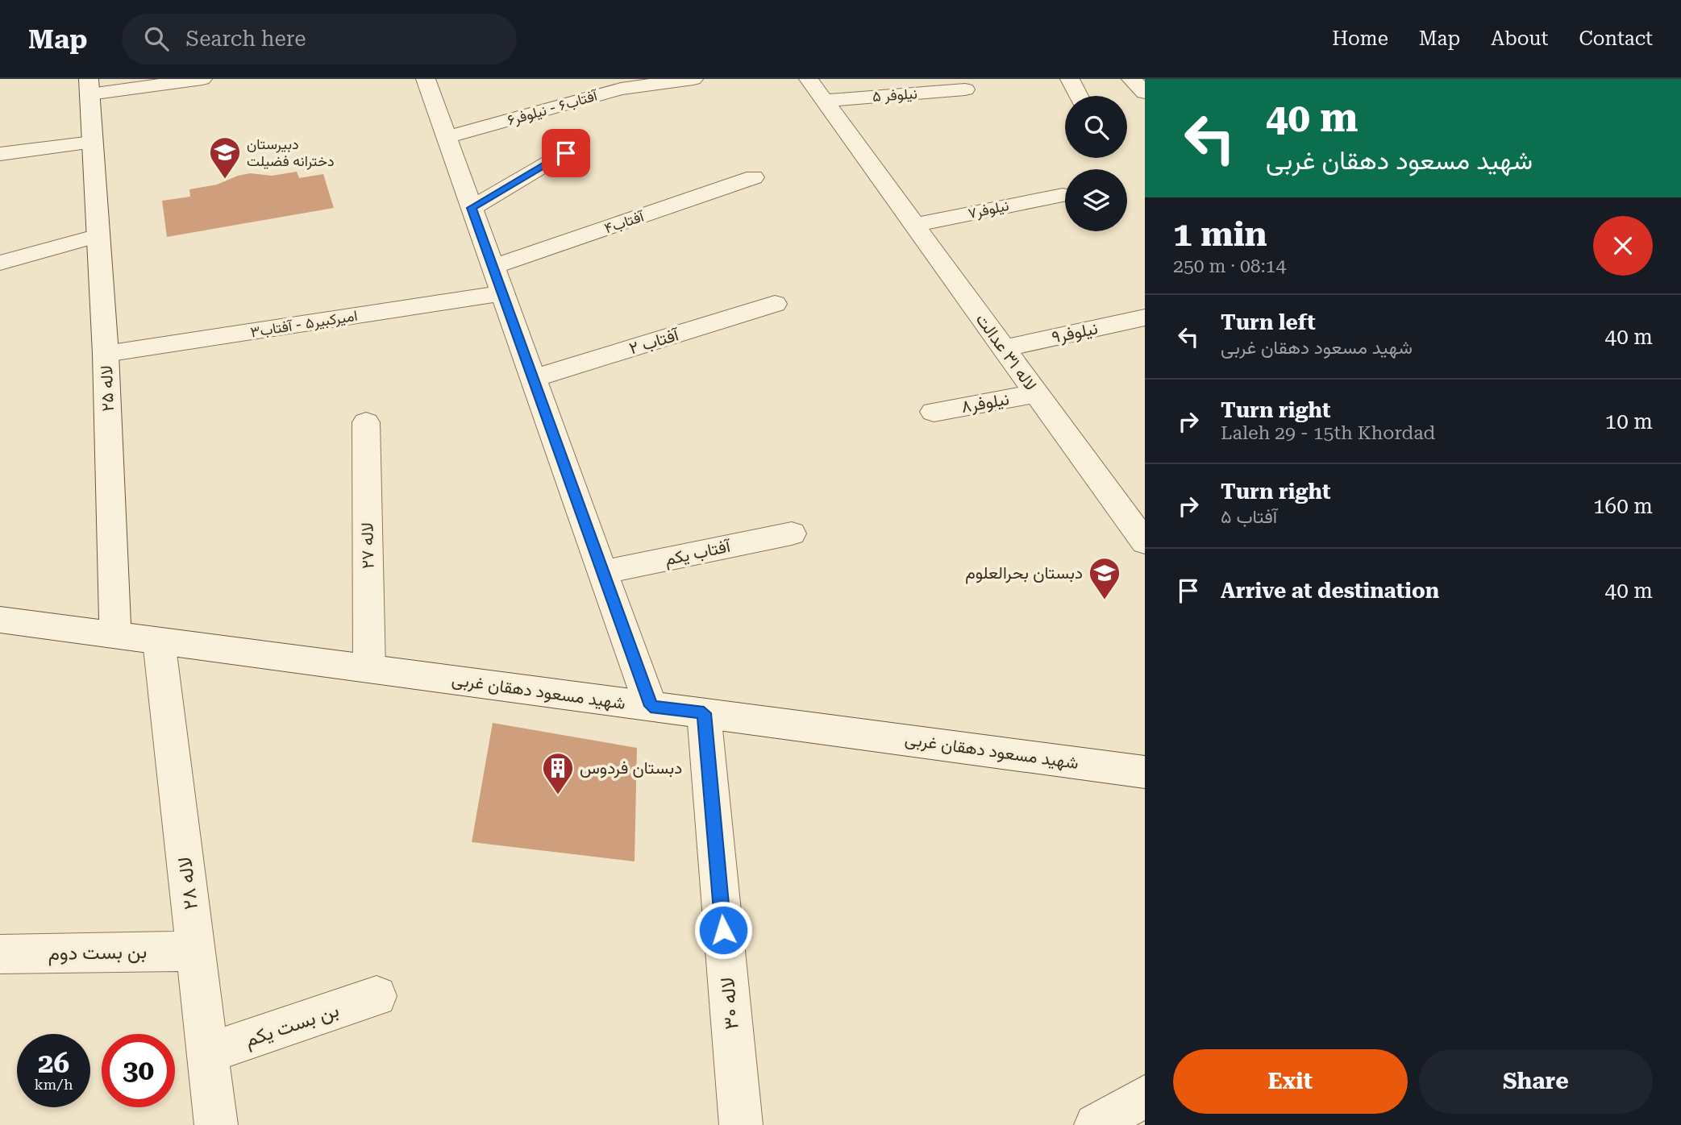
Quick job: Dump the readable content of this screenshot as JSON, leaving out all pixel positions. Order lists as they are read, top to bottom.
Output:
{
  "streets": {
    "street": [
      "نیلوفر ۵",
      "آفتاب۶ - نیلوفر۶",
      "نیلوفر۷",
      "آفتاب۴",
      "امیرکبیر۵ - آفتاب۳",
      "نیلوفر۹",
      "آفتاب ۲",
      "لاله ۳۱ عدالت",
      "لاله ۲۵",
      "نیلوفر۸",
      "لاله ۲۷",
      "آفتاب یکم",
      "شهید مسعود دهقان غربی",
      "لاله ۲۸",
      "بن بست دوم",
      "لاله ۳۰",
      "بن بست یکم"
    ]
  },
  "crossings": [
    ["نیلوفر ۵", "لاله ۳۱ عدالت"],
    ["نیلوفر۷", "لاله ۳۱ عدالت"],
    ["امیرکبیر۵ - آفتاب۳", "لاله ۲۵"],
    ["نیلوفر۹", "لاله ۳۱ عدالت"],
    ["لاله ۳۱ عدالت", "نیلوفر۸"],
    ["لاله ۲۵", "شهید مسعود دهقان غربی"],
    ["لاله ۲۷", "شهید مسعود دهقان غربی"],
    ["شهید مسعود دهقان غربی", "لاله ۲۸"],
    ["شهید مسعود دهقان غربی", "لاله ۳۰"],
    ["لاله ۲۸", "بن بست دوم"],
    ["لاله ۲۸", "بن بست یکم"]
  ],
  "places": {
    "school or university": ["دبیرستان دخترانه فضیلت", "دبستان بحرالعلوم"],
    "building": ["دبستان فردوس"]
  },
  "page": {
    "header": "Map",
    "search": "Search here",
    "nav": [
      "Home",
      "Map",
      "About",
      "Contact"
    ],
    "turn": ["40 m", "شهید مسعود دهقان غربی"],
    "heading": ["1 min", "250 m · 08:14"],
    "list": [
      {
        "name": "Turn left",
        "note": "شهید مسعود دهقان غربی",
        "value": "40 m"
      },
      {
        "name": "Turn right",
        "note": "Laleh 29 - 15th Khordad",
        "value": "10 m"
      },
      {
        "name": "Turn right",
        "note": "آفتاب ۵",
        "value": "160 m"
      },
      {
        "name": "Arrive at destination",
        "value": "40 m"
      }
    ],
    "speed": "26 km/h",
    "limit": "30",
    "buttons": ["Exit", "Share"]
  }
}
